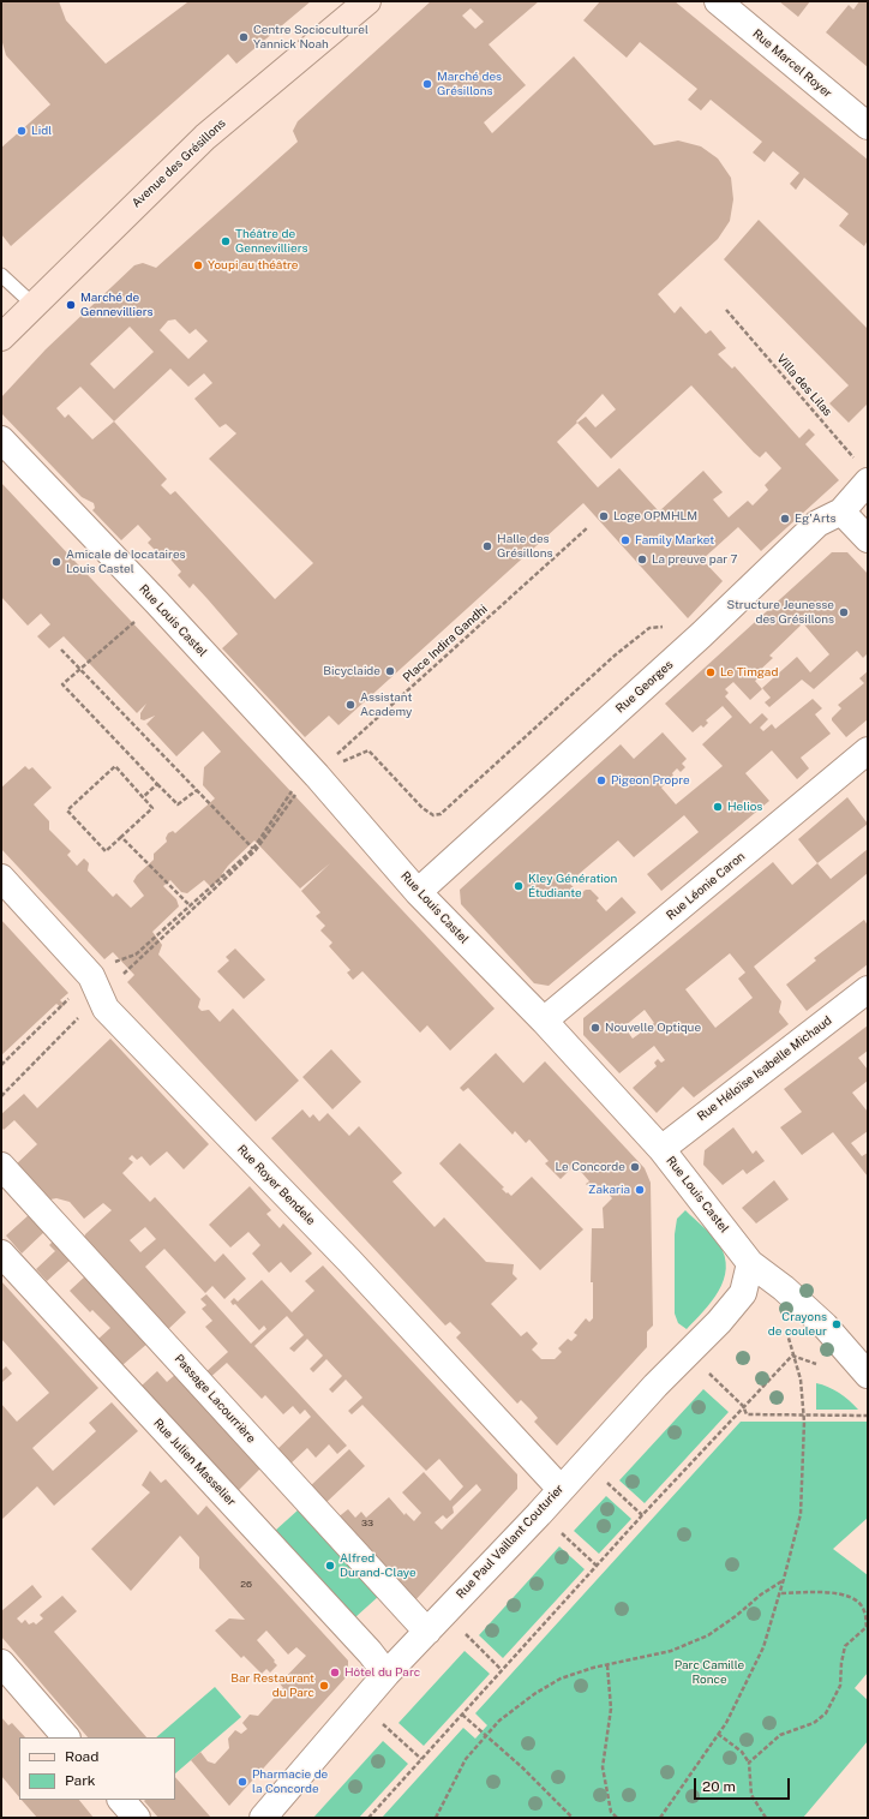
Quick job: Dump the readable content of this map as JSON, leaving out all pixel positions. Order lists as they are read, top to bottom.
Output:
{
  "streets": {
    "main road": ["Avenue des Grésillons"],
    "street": [
      "Rue Marcel Royer",
      "Rue Louis Castel",
      "Rue Georges",
      "Rue Léonie Caron",
      "Rue Héloïse Isabelle Michaud",
      "Rue Royer Bendele",
      "Passage Lacourrière",
      "Rue Julien Masselier",
      "Rue Paul Vaillant Couturier"
    ],
    "path": ["Villa des Lilas", "Place Indira Gandhi"]
  },
  "crossings": [
    ["Villa des Lilas", "Rue Georges"],
    ["Rue Louis Castel", "Place Indira Gandhi"],
    ["Rue Louis Castel", "Rue Georges"],
    ["Rue Louis Castel", "Rue Léonie Caron"],
    ["Rue Louis Castel", "Rue Héloïse Isabelle Michaud"],
    ["Rue Louis Castel", "Rue Paul Vaillant Couturier"],
    ["Rue Royer Bendele", "Rue Paul Vaillant Couturier"],
    ["Passage Lacourrière", "Rue Paul Vaillant Couturier"],
    ["Rue Julien Masselier", "Rue Paul Vaillant Couturier"]
  ],
  "parks": ["Parc Camille Ronce"],
  "places": [
    "Centre Socioculturel Yannick Noah",
    "Marché des Grésillons",
    "Lidl",
    "Théâtre de Gennevilliers",
    "Youpi au théâtre",
    "Marché de Gennevilliers",
    "Loge OPMHLM",
    "Eg'Arts",
    "Family Market",
    "Halle des Grésillons",
    "La preuve par 7",
    "Amicale de locataires Louis Castel",
    "Structure Jeunesse des Grésillons",
    "Bicyclaide",
    "Le Timgad",
    "Assistant Academy",
    "Pigeon Propre",
    "Helios",
    "Kley Génération Étudiante",
    "Nouvelle Optique",
    "Le Concorde",
    "Zakaria",
    "Crayons de couleur",
    "Alfred Durand-Claye",
    "Hôtel du Parc",
    "Bar Restaurant du Parc",
    "Pharmacie de la Concorde"
  ],
  "house_numbers": ["33", "26"],
  "legend": ["Road", "Park"],
  "scale_bar": "20 m"
}
